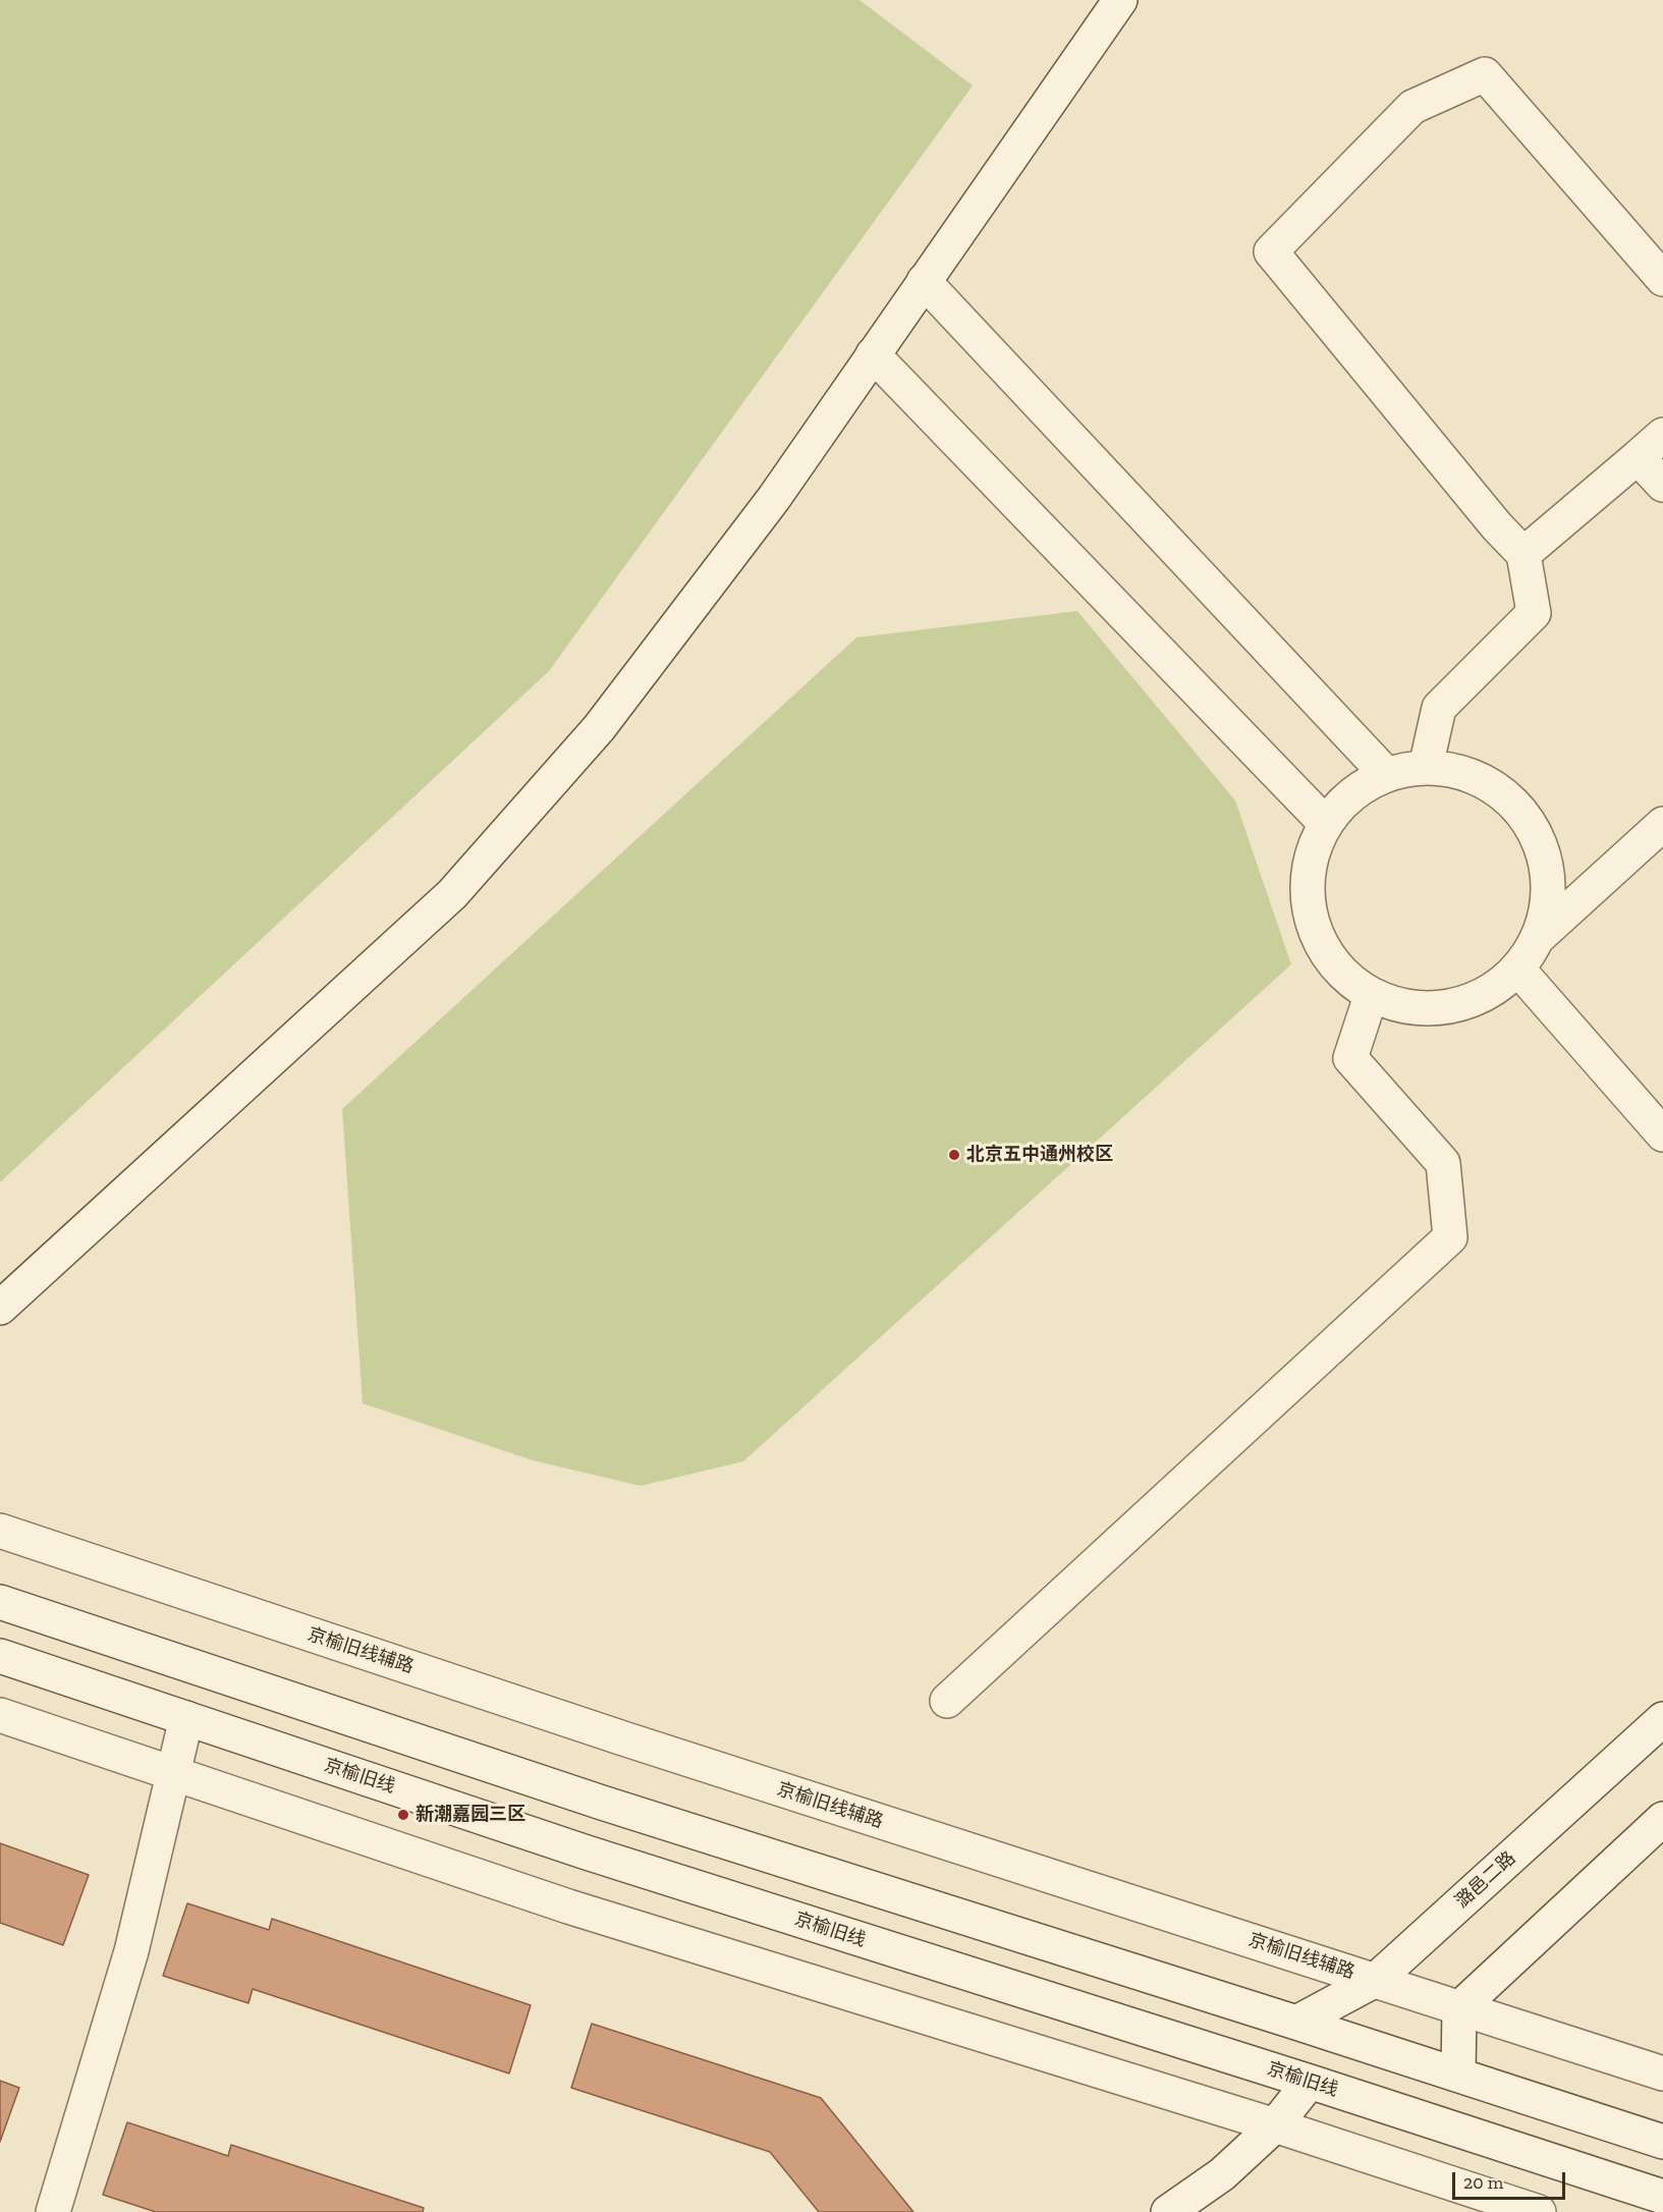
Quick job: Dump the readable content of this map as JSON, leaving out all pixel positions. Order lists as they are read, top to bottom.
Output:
{
  "streets": {
    "street": ["京榆旧线辅路", "京榆旧线", "潞邑二路"]
  },
  "crossings": [
    ["京榆旧线辅路", "潞邑二路"]
  ],
  "places": ["北京五中通州校区", "新潮嘉园三区"],
  "scale_bar": "20 m"
}
